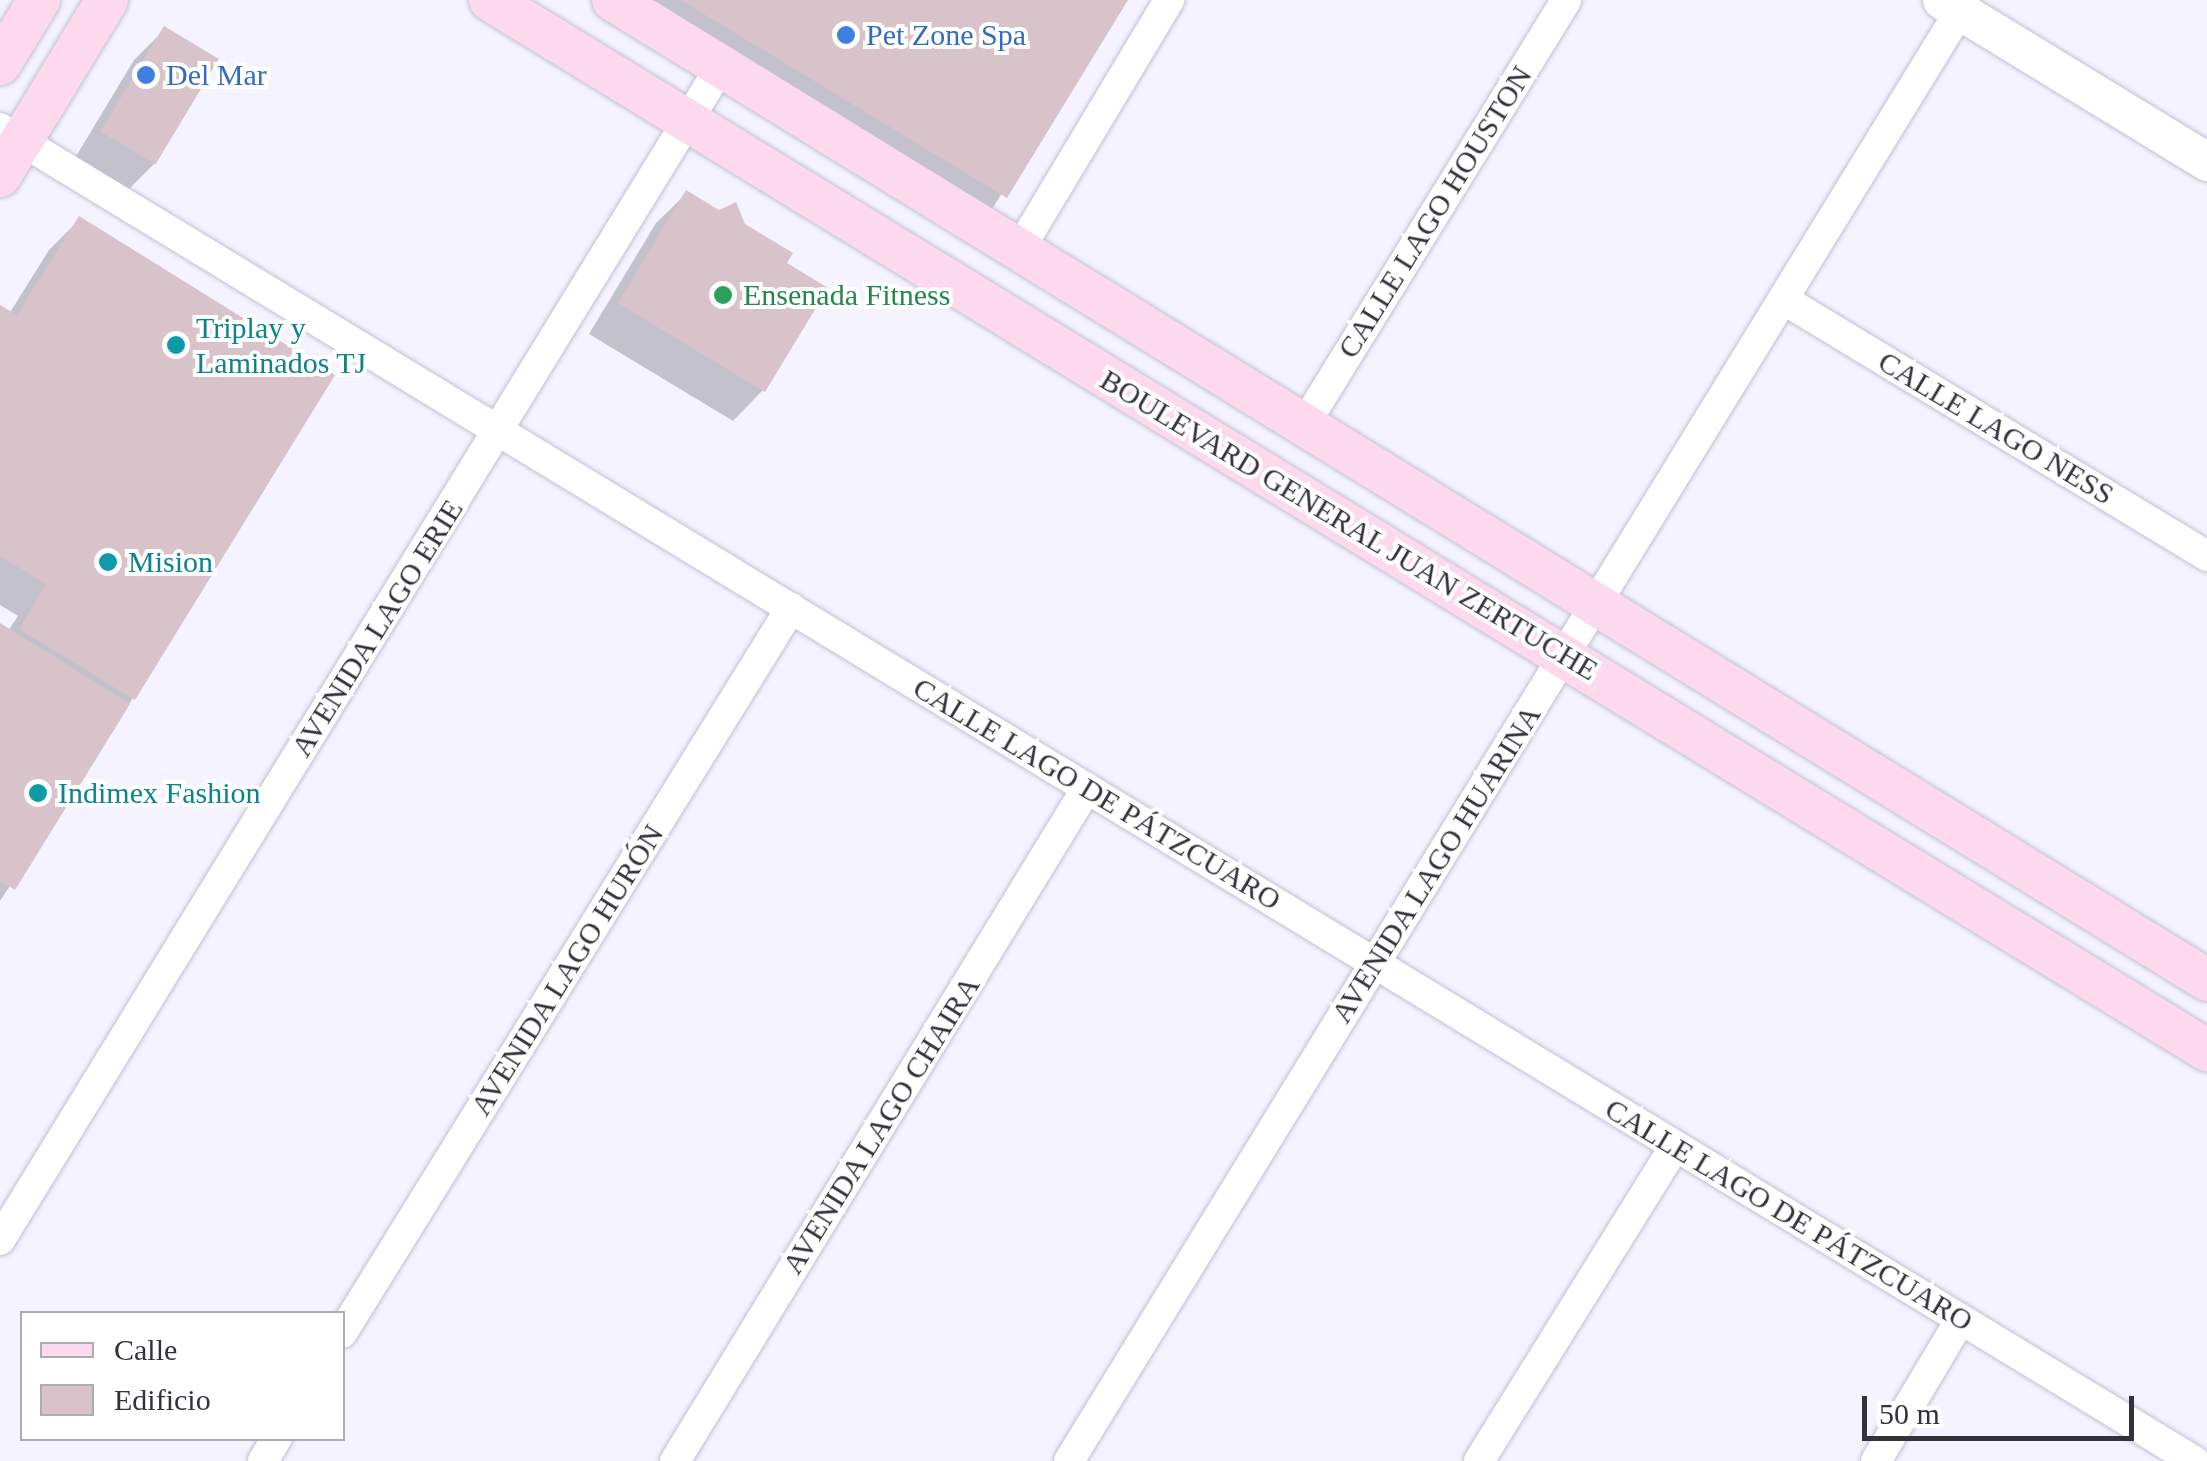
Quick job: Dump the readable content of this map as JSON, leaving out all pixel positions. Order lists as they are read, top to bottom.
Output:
{
  "streets": {
    "main road": ["BOULEVARD GENERAL JUAN ZERTUCHE"],
    "street": [
      "CALLE LAGO HOUSTON",
      "CALLE LAGO NESS",
      "AVENIDA LAGO ERIE",
      "CALLE LAGO DE PÁTZCUARO",
      "AVENIDA LAGO HUARINA",
      "AVENIDA LAGO HURÓN",
      "AVENIDA LAGO CHAIRA"
    ]
  },
  "crossings": [
    ["CALLE LAGO HOUSTON", "BOULEVARD GENERAL JUAN ZERTUCHE"],
    ["CALLE LAGO NESS", "AVENIDA LAGO HUARINA"],
    ["BOULEVARD GENERAL JUAN ZERTUCHE", "AVENIDA LAGO ERIE"],
    ["BOULEVARD GENERAL JUAN ZERTUCHE", "AVENIDA LAGO HUARINA"],
    ["AVENIDA LAGO ERIE", "CALLE LAGO DE PÁTZCUARO"],
    ["CALLE LAGO DE PÁTZCUARO", "AVENIDA LAGO HUARINA"],
    ["CALLE LAGO DE PÁTZCUARO", "AVENIDA LAGO HURÓN"],
    ["CALLE LAGO DE PÁTZCUARO", "AVENIDA LAGO CHAIRA"]
  ],
  "places": [
    "Pet Zone Spa",
    "Del Mar",
    "Ensenada Fitness",
    "Triplay y Laminados TJ",
    "Mision",
    "Indimex Fashion"
  ],
  "legend": ["Calle", "Edificio"],
  "scale_bar": "50 m"
}
